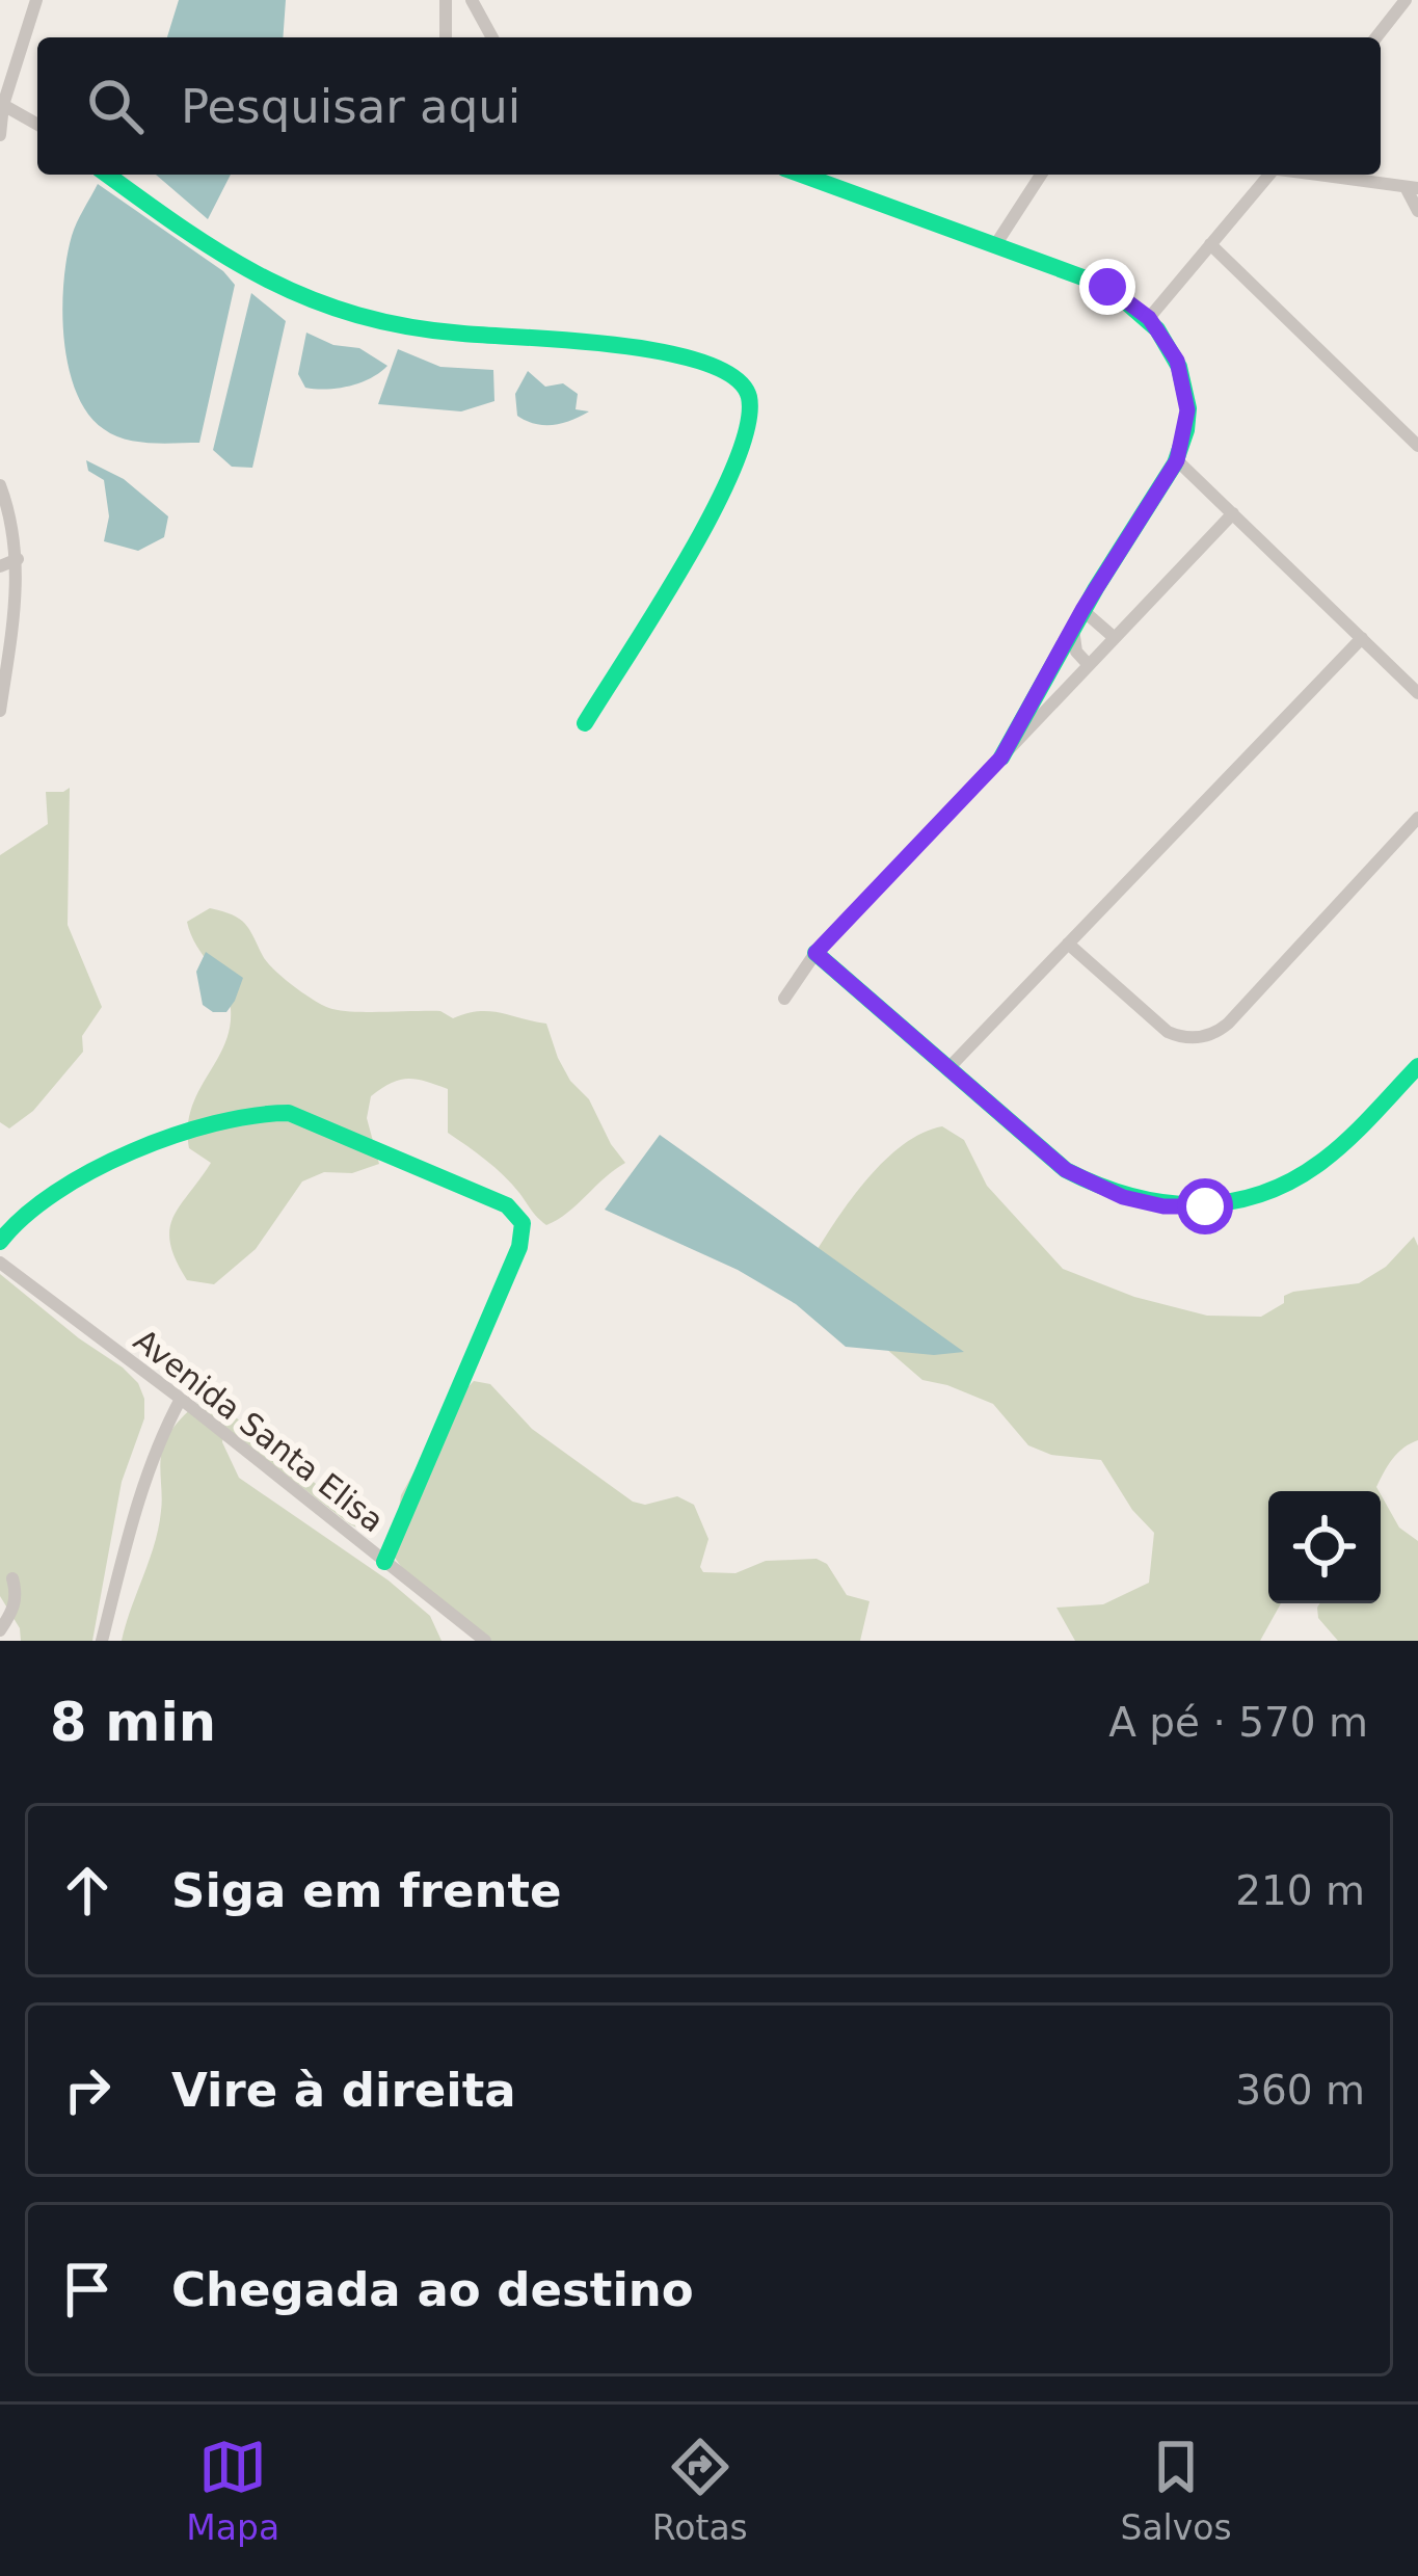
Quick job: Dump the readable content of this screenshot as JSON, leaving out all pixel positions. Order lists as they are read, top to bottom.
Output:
{
  "streets": {
    "street": ["Avenida Santa Elisa"]
  },
  "page": {
    "search": "Pesquisar aqui",
    "heading": ["8 min", "A pé · 570 m"],
    "list": [
      ["Siga em frente", "210 m"],
      ["Vire à direita", "360 m"],
      "Chegada ao destino"
    ],
    "nav": ["Mapa", "Rotas", "Salvos"]
  }
}
